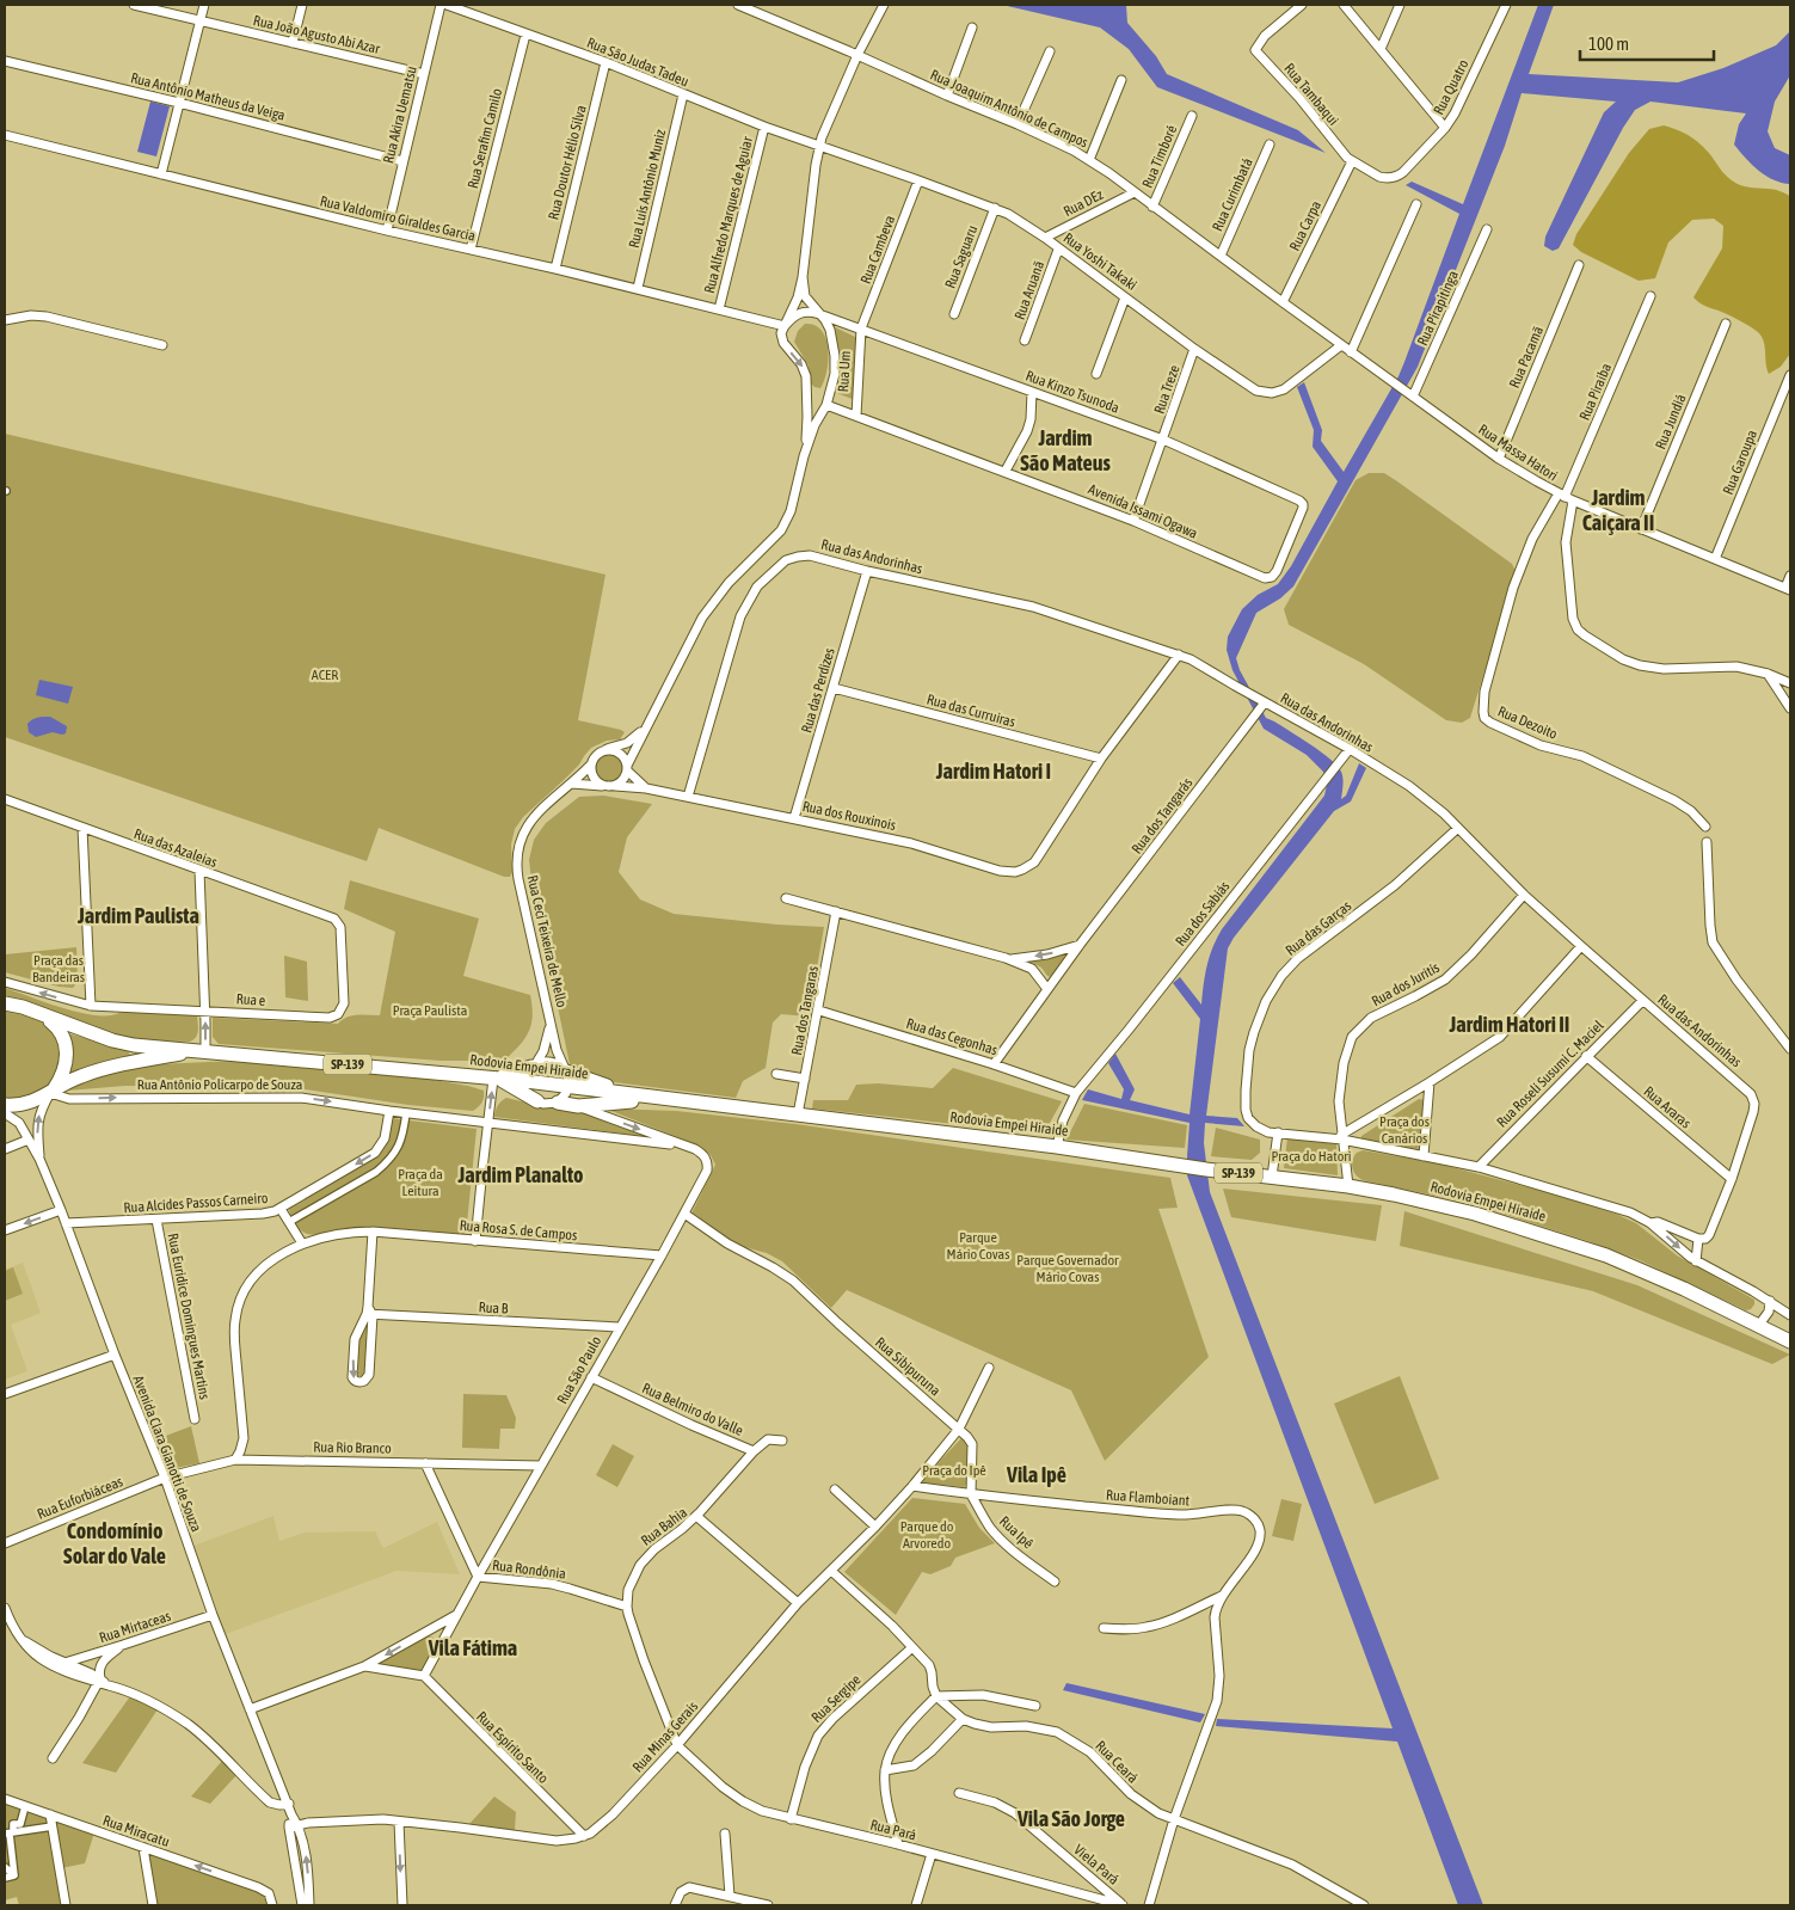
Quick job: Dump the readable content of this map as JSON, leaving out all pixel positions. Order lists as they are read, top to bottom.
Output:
{
  "streets": {
    "main road": ["SP-139", "Rodovia Empei Hiraide"],
    "street": [
      "Rua João Agusto Abi Azar",
      "Rua São Judas Tadeu",
      "Rua Quatro",
      "Rua Tambaqui",
      "Rua Antônio Matheus da Veiga",
      "Rua Joaquim Antônio de Campos",
      "Rua Akira Uematsu",
      "Rua Serafim Camilo",
      "Rua Timboré",
      "Rua Doutor Hélio Silva",
      "Rua Luís Antônio Muniz",
      "Rua Curimbatá",
      "Rua DEz",
      "Rua Alfredo Marques de Aguiar",
      "Rua Valdomiro Giraldes Garcia",
      "Rua Carpa",
      "Rua Cambeva",
      "Rua Saguaru",
      "Rua Yoshi Takaki",
      "Rua Aruanã",
      "Rua Pirapitinga",
      "Rua Pacamã",
      "Rua Um",
      "Rua Treze",
      "Rua Kinzo Tsunoda",
      "Rua Piraiba",
      "Rua Jundiá",
      "Rua Massa Hatori",
      "Rua Garoupa",
      "Avenida Issami Ogawa",
      "Rua das Andorinhas",
      "Rua das Perdizes",
      "Rua das Curruiras",
      "Rua Dezoito",
      "Rua dos Rouxinois",
      "Rua dos Tangarás",
      "Rua das Azaleias",
      "Rua dos Sabiás",
      "Rua das Garças",
      "Rua Ceci Teixeira de Mello",
      "Rua dos Juritís",
      "Rua e",
      "Rua dos Tangaras",
      "Rua das Cegonhas",
      "Rua Roseli Susumi C. Maciel",
      "Rua Antônio Policarpo de Souza",
      "Rua Araras",
      "Rua Alcides Passos Carneiro",
      "Rua Rosa S. de Campos",
      "Rua B",
      "Rua Euridice Domingues Martins",
      "Rua Sibipuruna",
      "Rua São Paulo",
      "Rua Belmiro do Valle",
      "Rua Rio Branco",
      "Avenida Clara Gianotti de Souza",
      "Rua Euforbiáceas",
      "Rua Flamboiant",
      "Rua Bahia",
      "Rua Ipê",
      "Rua Rondônia",
      "Rua Mirtaceas",
      "Rua Sergipe",
      "Rua Minas Gerais",
      "Rua Espírito Santo",
      "Rua Ceará",
      "Rua Pará",
      "Rua Miracatu",
      "Viela Pará"
    ]
  },
  "crossings": [
    ["Rua João Agusto Abi Azar", "Rua Akira Uematsu"],
    ["Rua São Judas Tadeu", "Rua Serafim Camilo"],
    ["Rua São Judas Tadeu", "Rua Doutor Hélio Silva"],
    ["Rua São Judas Tadeu", "Rua Luís Antônio Muniz"],
    ["Rua São Judas Tadeu", "Rua Alfredo Marques de Aguiar"],
    ["Rua São Judas Tadeu", "Rua Yoshi Takaki"],
    ["Rua Quatro", "Rua Tambaqui"],
    ["Rua Tambaqui", "Rua Carpa"],
    ["Rua Antônio Matheus da Veiga", "Rua Akira Uematsu"],
    ["Rua Joaquim Antônio de Campos", "Rua Timboré"],
    ["Rua Joaquim Antônio de Campos", "Rua Curimbatá"],
    ["Rua Joaquim Antônio de Campos", "Rua DEz"],
    ["Rua Joaquim Antônio de Campos", "Rua Carpa"],
    ["Rua Joaquim Antônio de Campos", "Rua Yoshi Takaki"],
    ["Rua Joaquim Antônio de Campos", "Rua Massa Hatori"],
    ["Rua Akira Uematsu", "Rua Valdomiro Giraldes Garcia"],
    ["Rua Serafim Camilo", "Rua Valdomiro Giraldes Garcia"],
    ["Rua Doutor Hélio Silva", "Rua Valdomiro Giraldes Garcia"],
    ["Rua Luís Antônio Muniz", "Rua Valdomiro Giraldes Garcia"],
    ["Rua DEz", "Rua Yoshi Takaki"],
    ["Rua Alfredo Marques de Aguiar", "Rua Valdomiro Giraldes Garcia"],
    ["Rua Cambeva", "Rua Yoshi Takaki"],
    ["Rua Cambeva", "Rua Um"],
    ["Rua Cambeva", "Rua Kinzo Tsunoda"],
    ["Rua Saguaru", "Rua Yoshi Takaki"],
    ["Rua Yoshi Takaki", "Rua Aruanã"],
    ["Rua Yoshi Takaki", "Rua Treze"],
    ["Rua Pirapitinga", "Rua Massa Hatori"],
    ["Rua Pacamã", "Rua Massa Hatori"],
    ["Rua Um", "Rua Kinzo Tsunoda"],
    ["Rua Um", "Avenida Issami Ogawa"],
    ["Rua Treze", "Rua Kinzo Tsunoda"],
    ["Rua Treze", "Avenida Issami Ogawa"],
    ["Rua Kinzo Tsunoda", "Avenida Issami Ogawa"],
    ["Rua Piraiba", "Rua Massa Hatori"],
    ["Rua Piraiba", "Rua Dezoito"],
    ["Rua Jundiá", "Rua Massa Hatori"],
    ["Rua Massa Hatori", "Rua Garoupa"],
    ["Rua Massa Hatori", "Rua Dezoito"],
    ["Rua das Andorinhas", "Rua das Perdizes"],
    ["Rua das Andorinhas", "Rua dos Rouxinois"],
    ["Rua das Andorinhas", "Rua dos Tangarás"],
    ["Rua das Andorinhas", "Rua dos Sabiás"],
    ["Rua das Andorinhas", "Rua das Garças"],
    ["Rua das Andorinhas", "Rua dos Juritís"],
    ["Rua das Andorinhas", "Rua Roseli Susumi C. Maciel"],
    ["Rua das Andorinhas", "Rua Araras"],
    ["Rua das Perdizes", "Rua das Curruiras"],
    ["Rua das Perdizes", "Rua dos Rouxinois"],
    ["Rua das Curruiras", "Rua dos Rouxinois"],
    ["Rua dos Rouxinois", "Rua Ceci Teixeira de Mello"],
    ["Rua dos Tangarás", "Rua das Cegonhas"],
    ["Rua das Azaleias", "Rua e"],
    ["Rua dos Sabiás", "Rua das Cegonhas"],
    ["Rua dos Sabiás", "Rodovia Empei Hiraide"],
    ["Rua Ceci Teixeira de Mello", "Rodovia Empei Hiraide"],
    ["Rua dos Juritís", "Rodovia Empei Hiraide"],
    ["Rua dos Tangaras", "Rua das Cegonhas"],
    ["Rua dos Tangaras", "Rodovia Empei Hiraide"],
    ["Rodovia Empei Hiraide", "Rua Antônio Policarpo de Souza"],
    ["Rua Roseli Susumi C. Maciel", "Rua Araras"],
    ["Rua Antônio Policarpo de Souza", "Rua Alcides Passos Carneiro"],
    ["Rua Antônio Policarpo de Souza", "Rua São Paulo"],
    ["Rua Alcides Passos Carneiro", "Rua Euridice Domingues Martins"],
    ["Rua Alcides Passos Carneiro", "Avenida Clara Gianotti de Souza"],
    ["Rua Rosa S. de Campos", "Rua São Paulo"],
    ["Rua Rosa S. de Campos", "Rua Rio Branco"],
    ["Rua B", "Rua São Paulo"],
    ["Rua Sibipuruna", "Rua São Paulo"],
    ["Rua Sibipuruna", "Rua Minas Gerais"],
    ["Rua São Paulo", "Rua Belmiro do Valle"],
    ["Rua São Paulo", "Rua Rio Branco"],
    ["Rua São Paulo", "Rua Rondônia"],
    ["Rua São Paulo", "Rua Espírito Santo"],
    ["Rua Rio Branco", "Avenida Clara Gianotti de Souza"],
    ["Rua Rio Branco", "Rua Euforbiáceas"],
    ["Rua Rio Branco", "Rua Rondônia"],
    ["Avenida Clara Gianotti de Souza", "Rua Euforbiáceas"],
    ["Avenida Clara Gianotti de Souza", "Rua Mirtaceas"],
    ["Avenida Clara Gianotti de Souza", "Rua Minas Gerais"],
    ["Rua Flamboiant", "Rua Ipê"],
    ["Rua Flamboiant", "Rua Minas Gerais"],
    ["Rua Flamboiant", "Rua Ceará"],
    ["Rua Bahia", "Rua Rondônia"],
    ["Rua Bahia", "Rua Minas Gerais"],
    ["Rua Sergipe", "Rua Pará"],
    ["Rua Minas Gerais", "Rua Espírito Santo"],
    ["Rua Minas Gerais", "Rua Pará"],
    ["Rua Pará", "Viela Pará"]
  ],
  "one_way": ["Rua Antônio Policarpo de Souza", "Rua Miracatu"],
  "districts": [
    "Jardim São Mateus",
    "Jardim Caiçara II",
    "Jardim Hatori I",
    "Jardim Paulista",
    "Jardim Hatori II",
    "Jardim Planalto",
    "Vila Ipê",
    "Condomínio Solar do Vale",
    "Vila Fátima",
    "Vila São Jorge"
  ],
  "parks": [
    "ACER",
    "Praça das Bandeiras",
    "Praça Paulista",
    "Praça dos Canários",
    "Praça do Hatori",
    "Praça da Leitura",
    "Parque Mário Covas",
    "Parque Governador Mário Covas",
    "Praça do Ipê",
    "Parque do Arvoredo"
  ],
  "scale_bar": "100 m"
}
